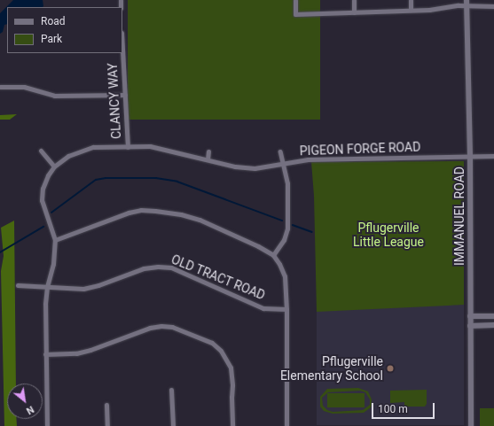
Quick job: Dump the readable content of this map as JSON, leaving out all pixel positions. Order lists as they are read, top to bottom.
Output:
{
  "streets": {
    "street": [
      "CLANCY WAY",
      "PIGEON FORGE ROAD",
      "IMMANUEL ROAD",
      "OLD TRACT ROAD"
    ]
  },
  "crossings": [
    ["CLANCY WAY", "PIGEON FORGE ROAD"],
    ["PIGEON FORGE ROAD", "IMMANUEL ROAD"],
    ["PIGEON FORGE ROAD", "OLD TRACT ROAD"]
  ],
  "parks": ["Pflugerville Little League"],
  "places": ["Pflugerville Elementary School"],
  "legend": ["Road", "Park"],
  "scale_bar": "100 m",
  "north": "bottom right"
}
